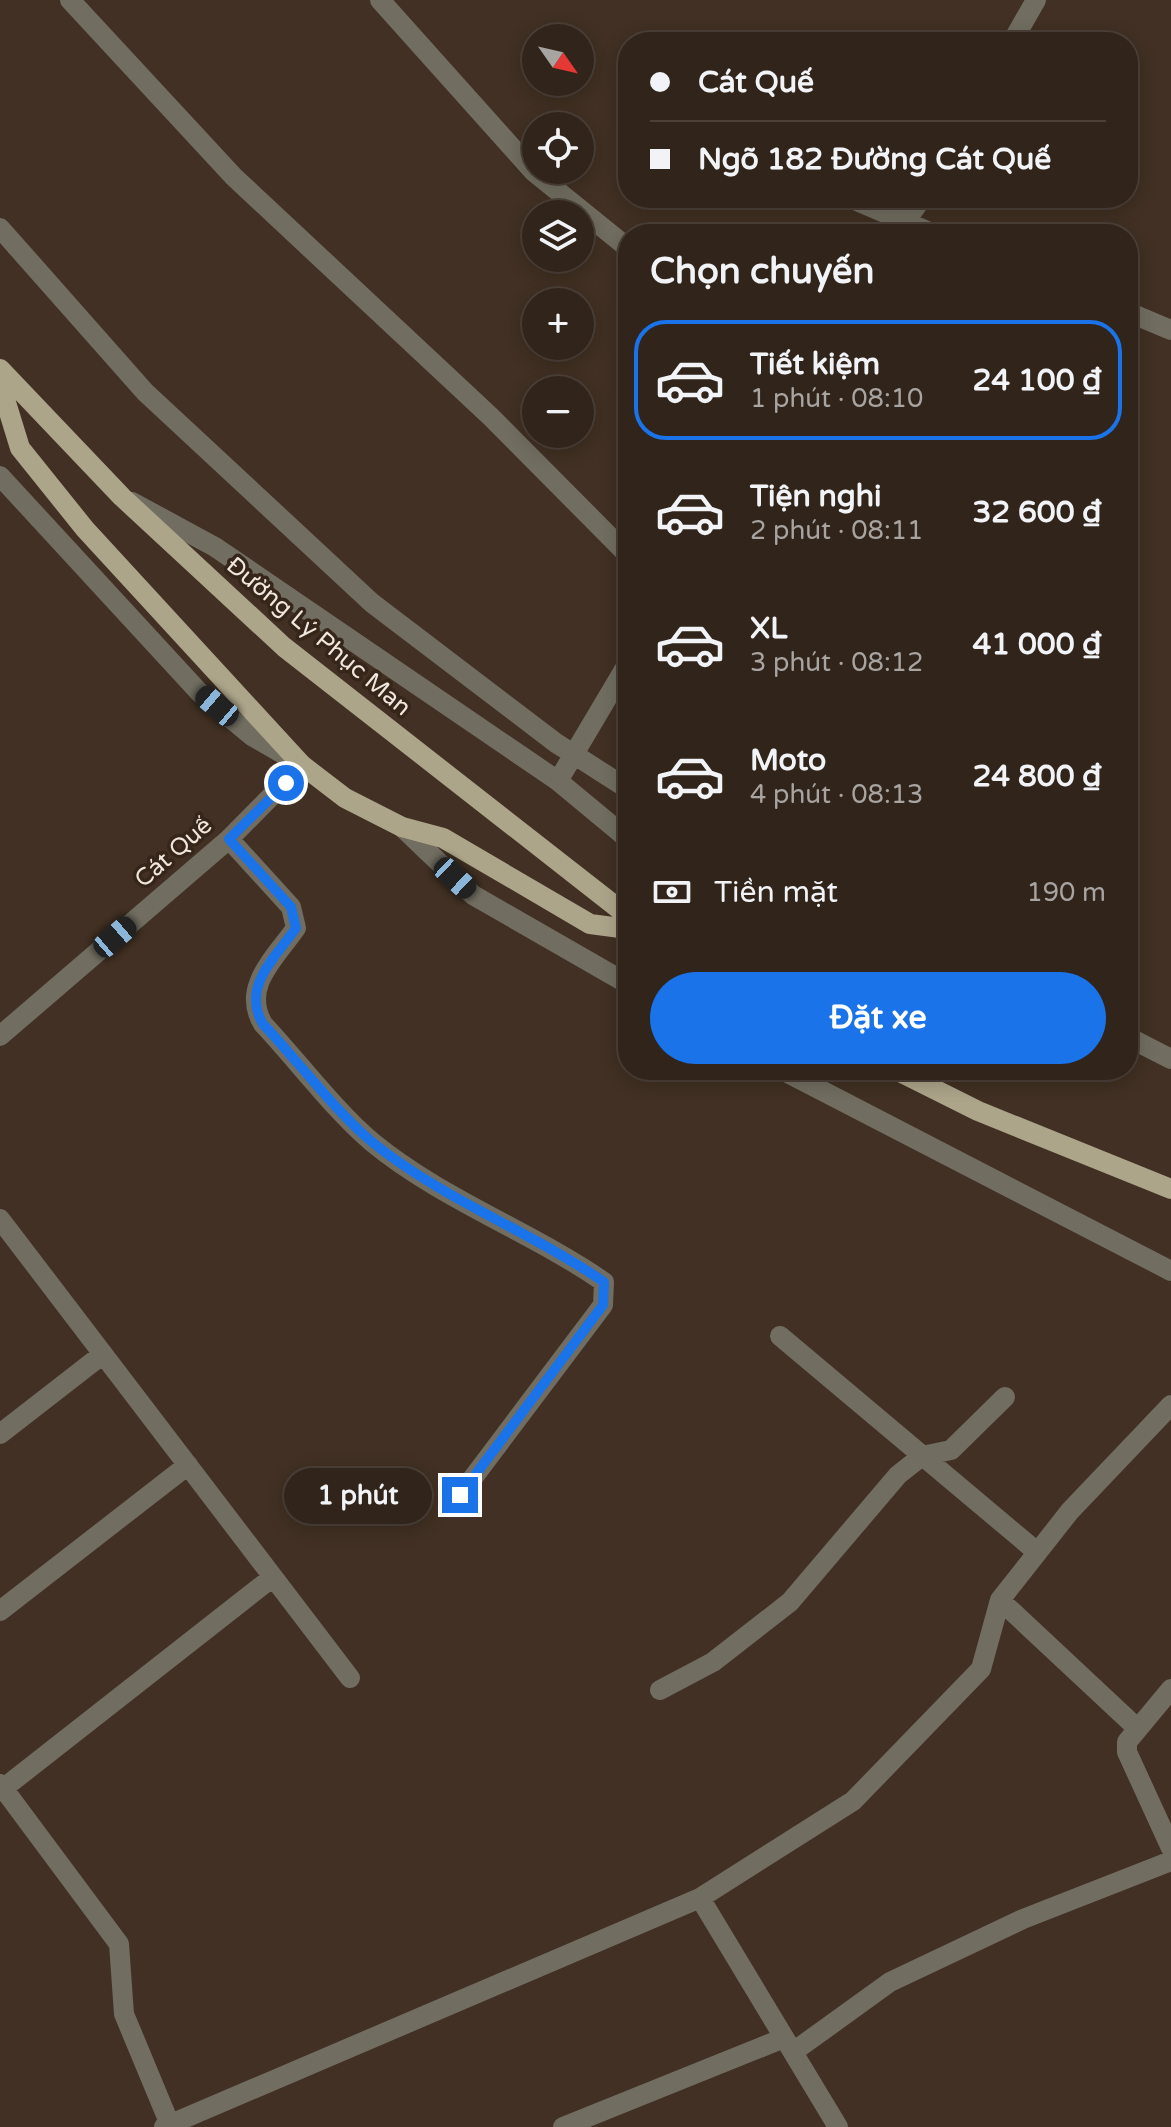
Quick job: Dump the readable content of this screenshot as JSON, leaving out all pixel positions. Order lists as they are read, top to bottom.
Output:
{
  "streets": {
    "main road": ["Đường Lý Phục Man"],
    "street": ["Cát Quế"]
  },
  "north": "bottom right",
  "page": {
    "map_buttons": ["+", "−"],
    "banner": ["Cát Quế", "Ngõ 182 Đường Cát Quế"],
    "heading": "Chọn chuyến",
    "list": [
      {
        "name": "Tiết kiệm",
        "note": "1 phút · 08:10",
        "value": "24 100 ₫"
      },
      {
        "name": "Tiện nghi",
        "note": "2 phút · 08:11",
        "value": "32 600 ₫"
      },
      {
        "name": "XL",
        "note": "3 phút · 08:12",
        "value": "41 000 ₫"
      },
      {
        "name": "Moto",
        "note": "4 phút · 08:13",
        "value": "24 800 ₫"
      }
    ],
    "pay": ["Tiền mặt", "190 m"],
    "buttons": "Đặt xe",
    "bubble": "1 phút"
  }
}
